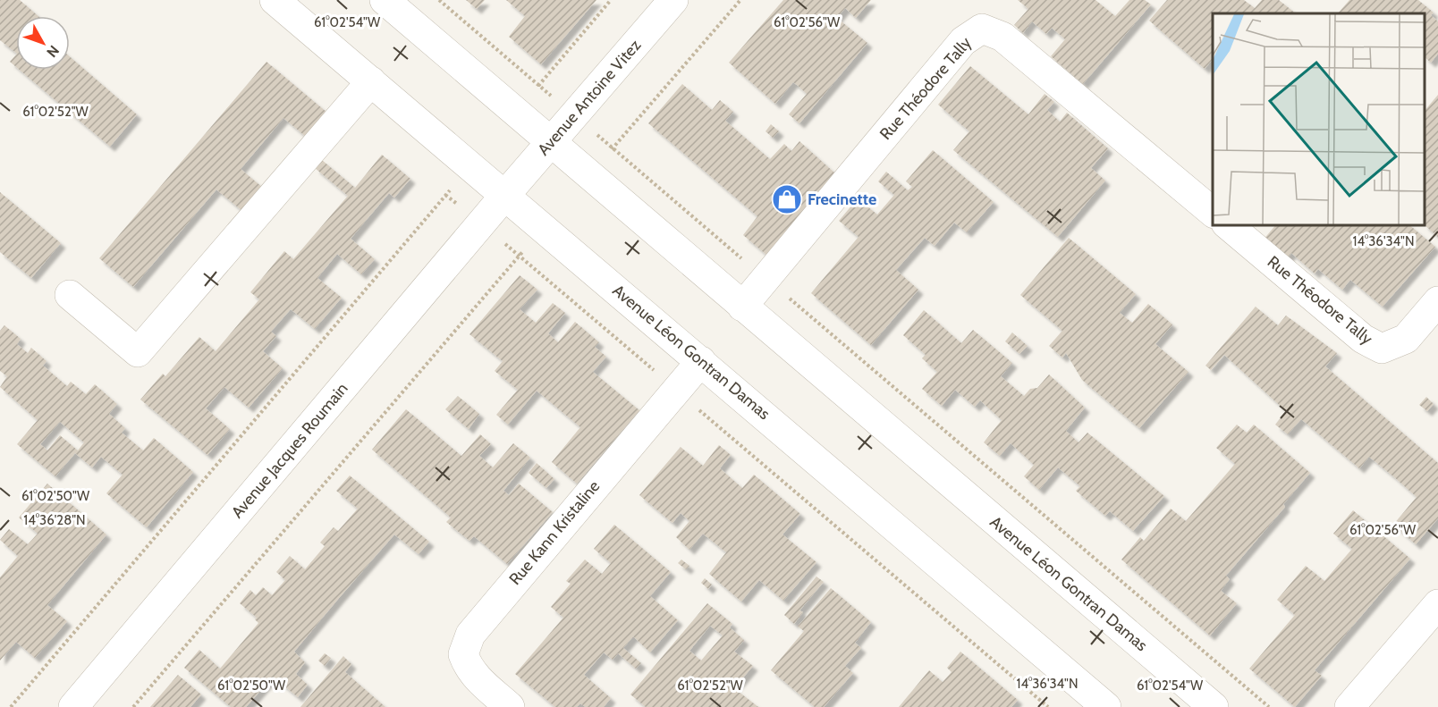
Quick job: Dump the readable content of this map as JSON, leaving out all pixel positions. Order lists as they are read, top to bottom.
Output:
{
  "streets": {
    "street": [
      "Rue Théodore Tally",
      "Avenue Antoine Vitez",
      "Avenue Léon Gontran Damas",
      "Avenue Jacques Roumain",
      "Rue Kann Kristaline"
    ]
  },
  "crossings": [
    ["Rue Théodore Tally", "Avenue Léon Gontran Damas"],
    ["Avenue Antoine Vitez", "Avenue Léon Gontran Damas"],
    ["Avenue Antoine Vitez", "Avenue Jacques Roumain"],
    ["Avenue Léon Gontran Damas", "Avenue Jacques Roumain"],
    ["Avenue Léon Gontran Damas", "Rue Kann Kristaline"]
  ],
  "places": {
    "shop": ["Frecinette"]
  },
  "north": "bottom right",
  "coordinates": [
    "61°02'54\"W",
    "61°02'56\"W",
    "61°02'52\"W",
    "14°36'34\"N",
    "61°02'50\"W",
    "14°36'28\"N"
  ]
}
